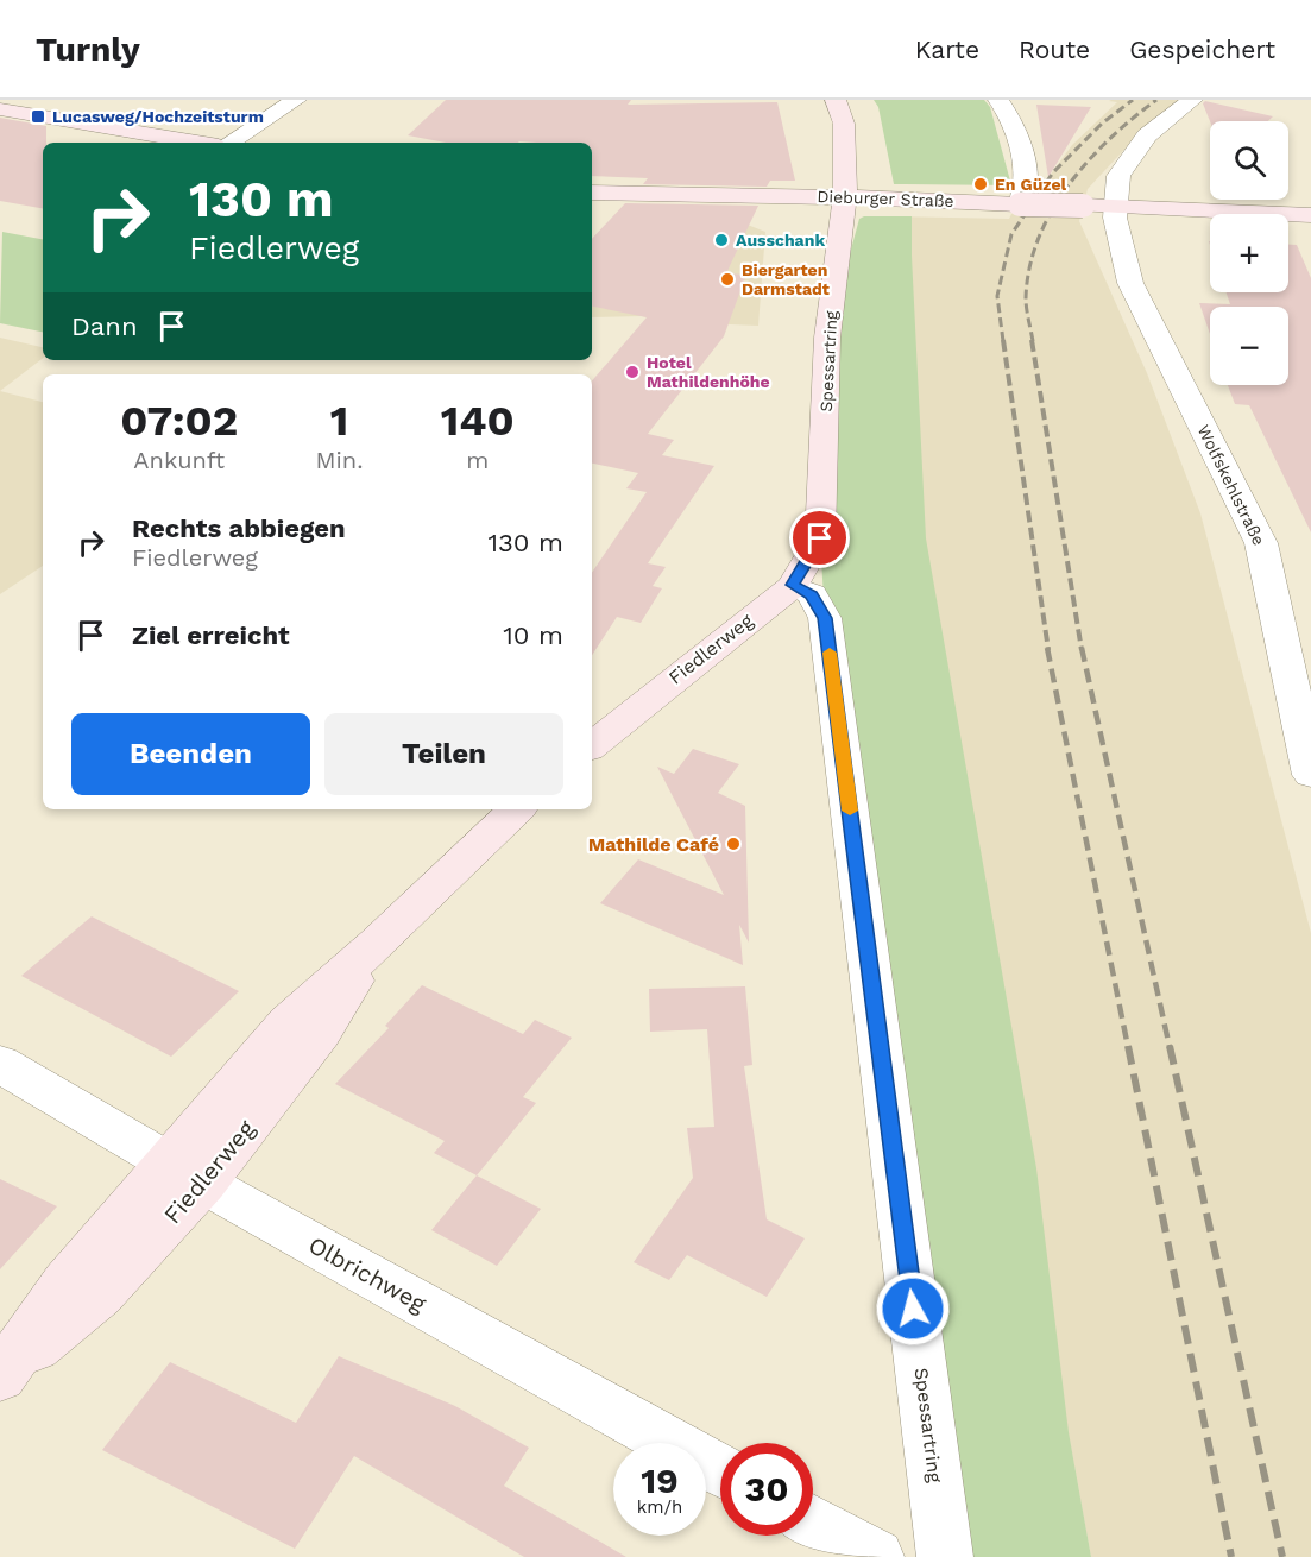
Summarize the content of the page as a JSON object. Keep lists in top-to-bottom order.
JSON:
{
  "streets": {
    "main road": ["Dieburger Straße", "Spessartring", "Fiedlerweg"],
    "street": ["Wolfskehlstraße", "Olbrichweg"]
  },
  "crossings": [
    ["Dieburger Straße", "Spessartring"],
    ["Dieburger Straße", "Wolfskehlstraße"],
    ["Spessartring", "Fiedlerweg"],
    ["Fiedlerweg", "Olbrichweg"]
  ],
  "places": {
    "transit": ["Lucasweg/Hochzeitsturm"],
    "other": [
      "En Güzel",
      "Ausschank",
      "Biergarten Darmstadt",
      "Hotel Mathildenhöhe",
      "Mathilde Café"
    ]
  },
  "page": {
    "header": "Turnly",
    "nav": ["Karte", "Route", "Gespeichert"],
    "map_buttons": ["+", "−"],
    "turn": ["130 m", "Fiedlerweg"],
    "then": "Dann",
    "eta": [
      "07:02",
      "Ankunft",
      "1",
      "Min.",
      "140",
      "m"
    ],
    "list": [
      {
        "name": "Rechts abbiegen",
        "note": "Fiedlerweg",
        "value": "130 m"
      },
      {
        "name": "Ziel erreicht",
        "value": "10 m"
      }
    ],
    "buttons": ["Beenden", "Teilen"],
    "speed": "19 km/h",
    "limit": "30"
  }
}
